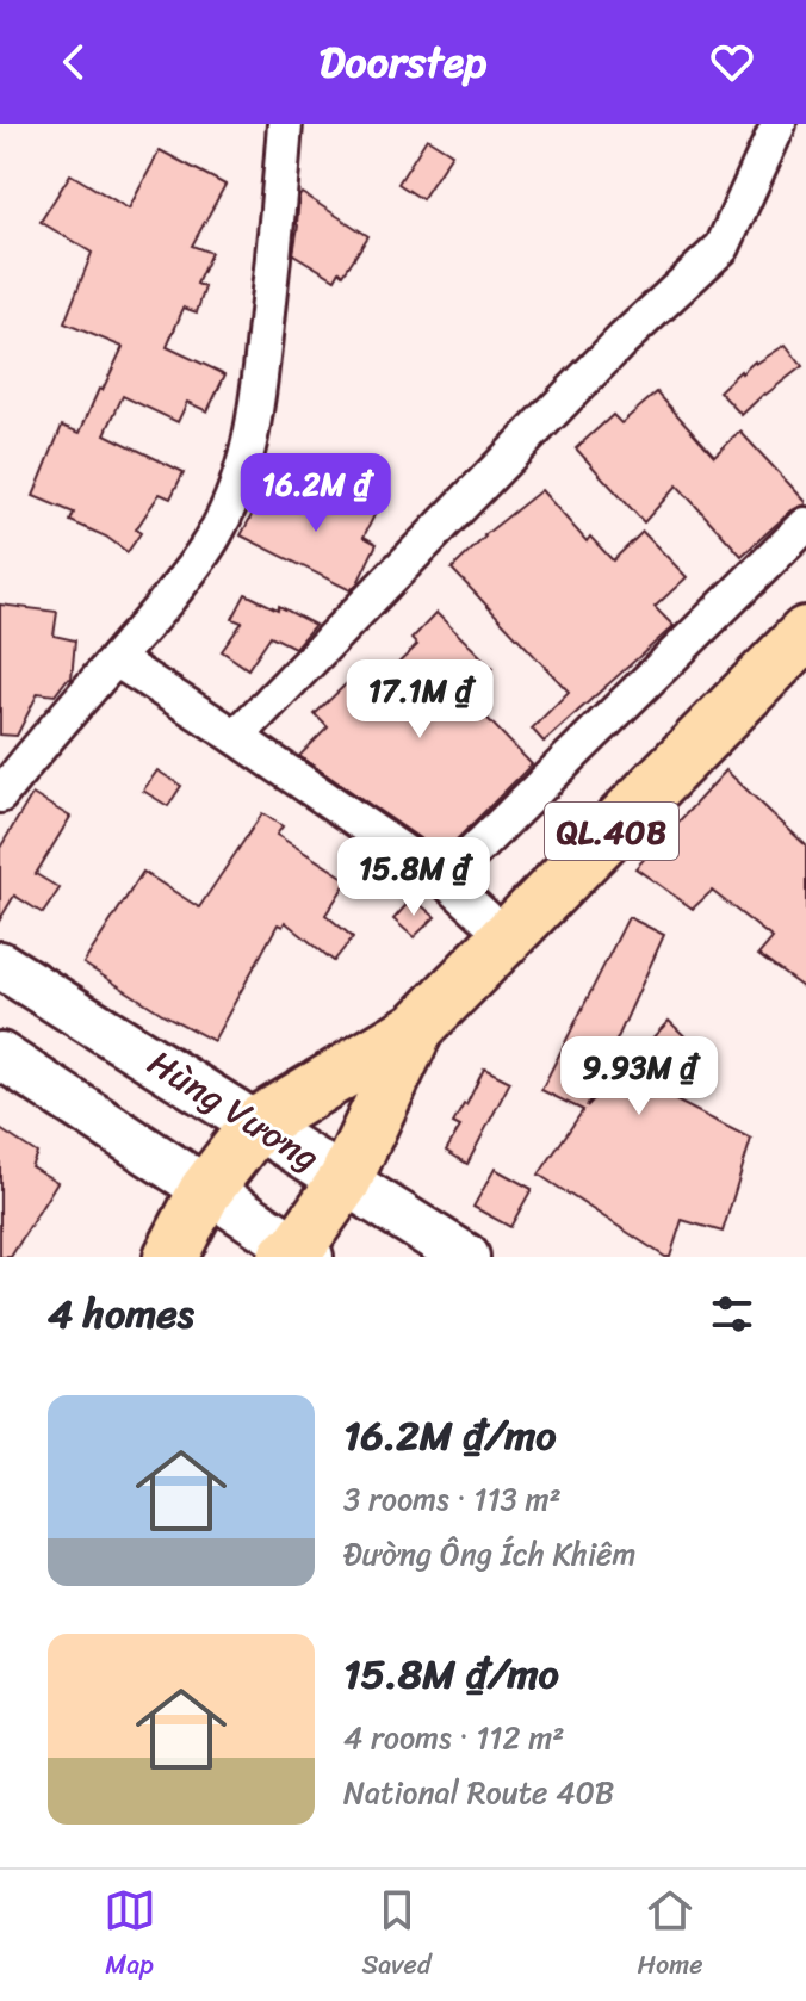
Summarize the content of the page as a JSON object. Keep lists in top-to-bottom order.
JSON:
{
  "streets": {
    "highway": ["QL.40B"],
    "main road": ["Hùng Vương"]
  },
  "page": {
    "header": "Doorstep",
    "price": [
      "16.2M ₫",
      "17.1M ₫",
      "15.8M ₫",
      "9.93M ₫"
    ],
    "heading": "4 homes",
    "list": [
      {
        "name": "16.2M ₫/mo",
        "note": "3 rooms · 113 m² · Đường Ông Ích Khiêm"
      },
      {
        "name": "15.8M ₫/mo",
        "note": "4 rooms · 112 m² · National Route 40B"
      }
    ],
    "tabs": ["Map", "Saved", "Home"]
  }
}
